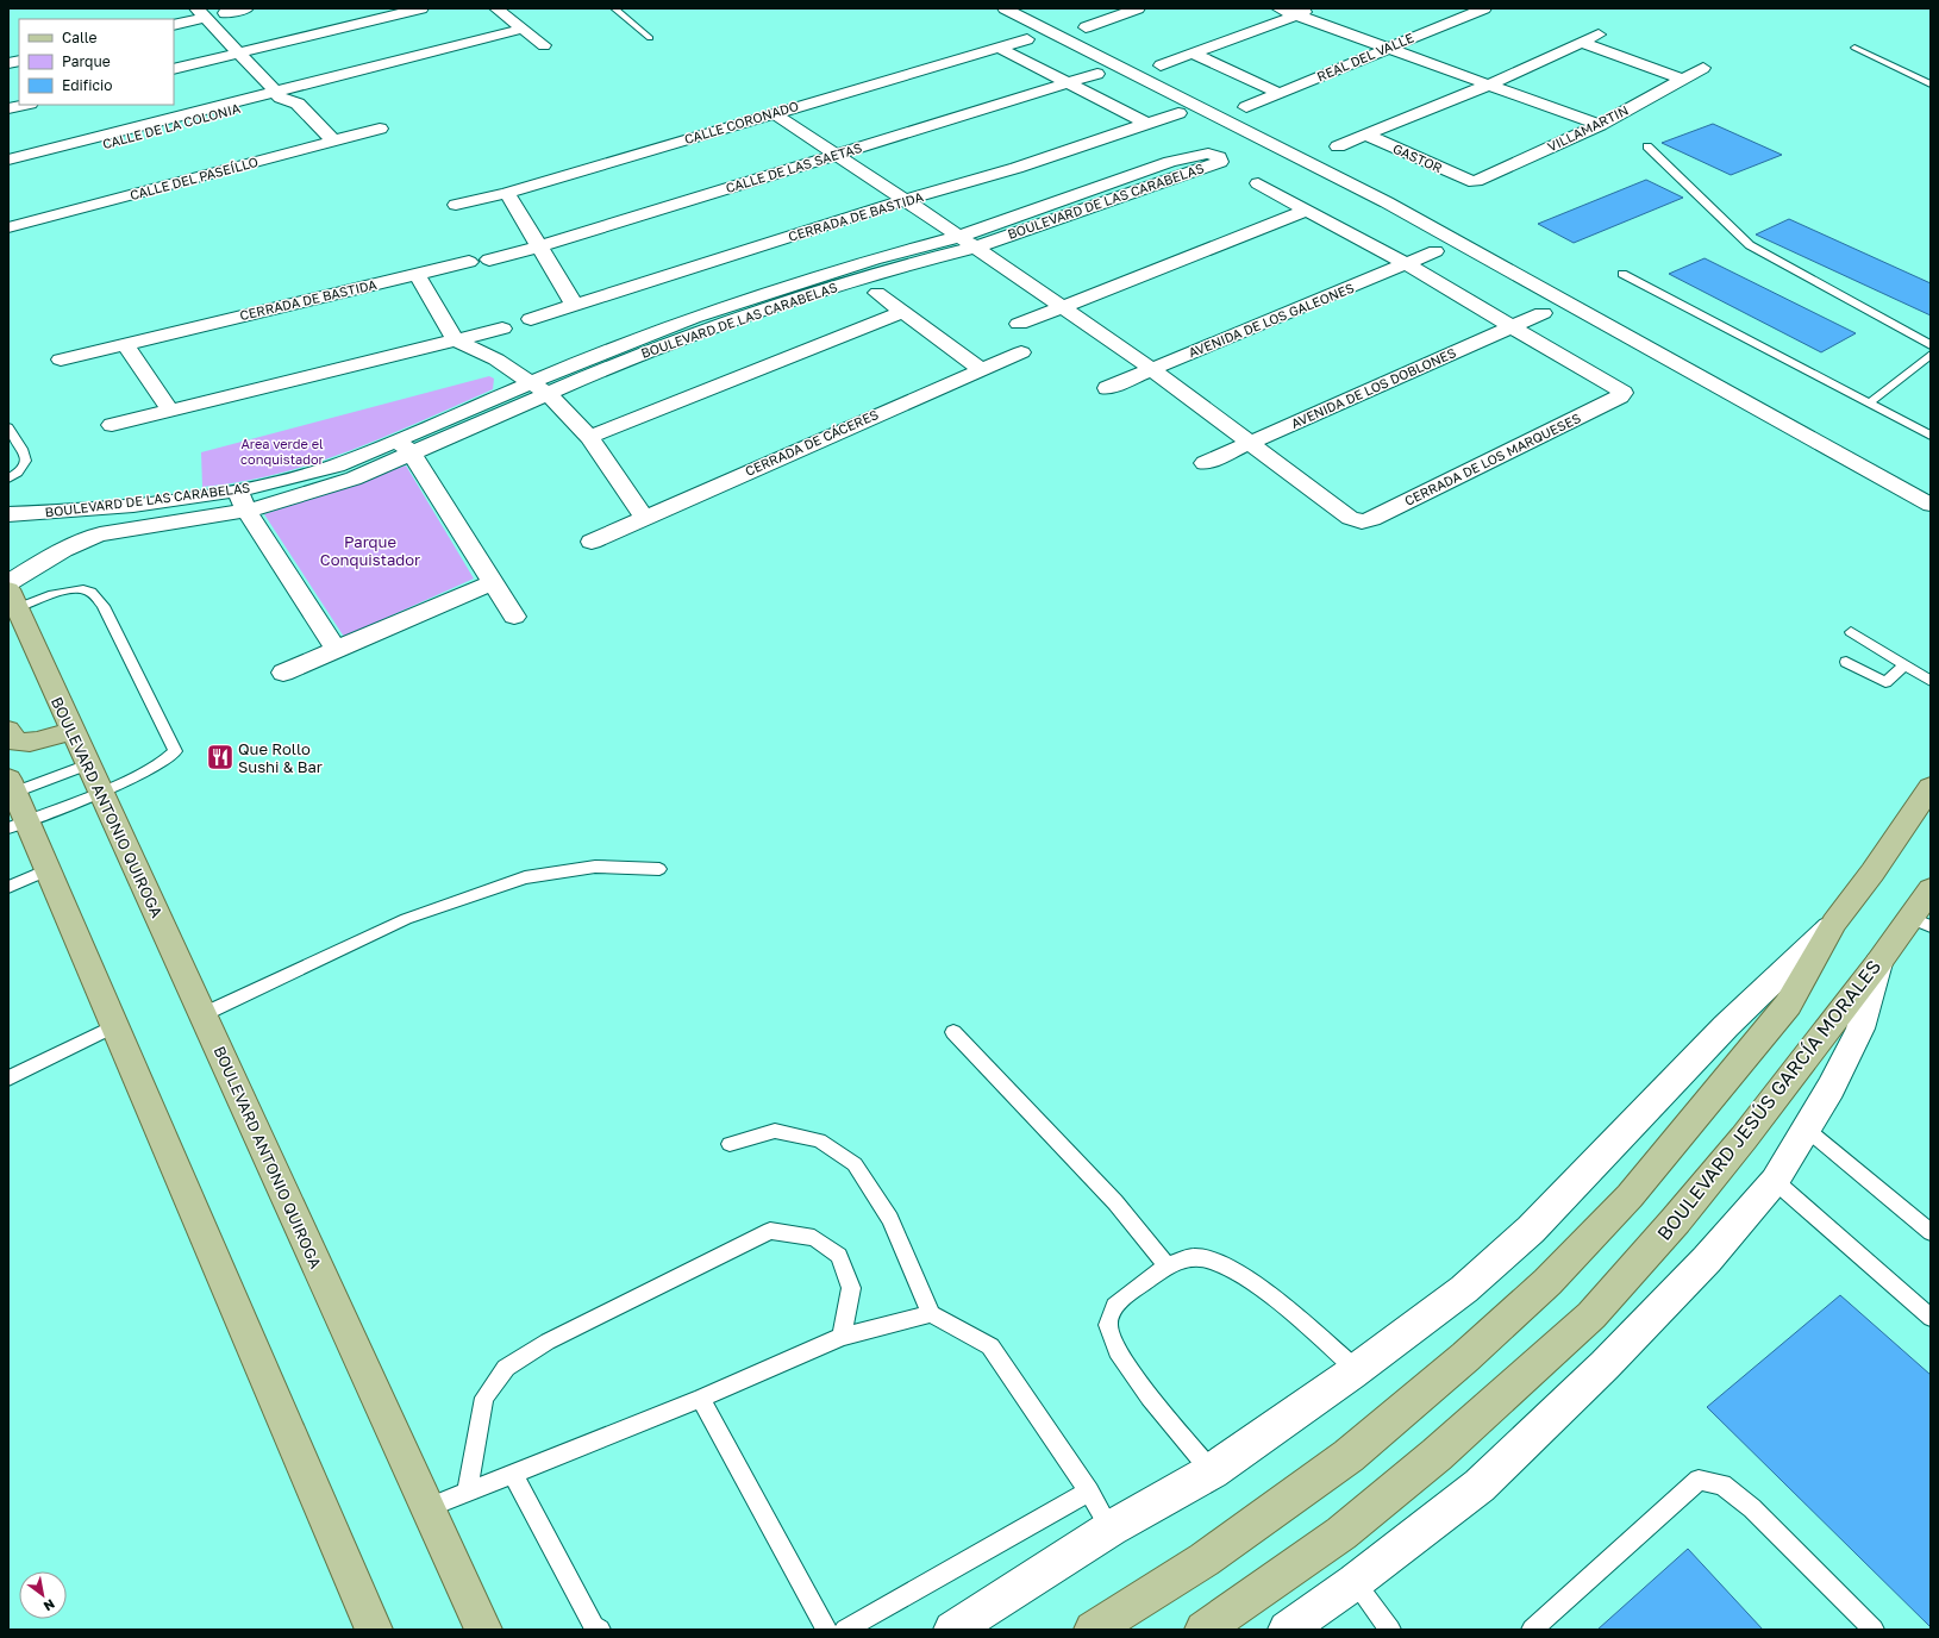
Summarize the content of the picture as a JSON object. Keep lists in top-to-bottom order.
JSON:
{
  "streets": {
    "main road": ["BOULEVARD ANTONIO QUIROGA", "BOULEVARD JESÚS GARCÍA MORALES"],
    "street": [
      "REAL DEL VALLE",
      "CALLE CORONADO",
      "CALLE DE LA COLONIA",
      "VILLAMARTIN",
      "GASTOR",
      "CALLE DE LAS SAETAS",
      "CALLE DEL PASEÍLLO",
      "BOULEVARD DE LAS CARABELAS",
      "CERRADA DE BASTIDA",
      "AVENIDA DE LOS GALEONES",
      "AVENIDA DE LOS DOBLONES",
      "CERRADA DE CÁCERES",
      "CERRADA DE LOS MARQUESES"
    ]
  },
  "crossings": [
    ["CALLE CORONADO", "CERRADA DE LOS MARQUESES"],
    ["VILLAMARTIN", "GASTOR"],
    ["CALLE DE LAS SAETAS", "CERRADA DE LOS MARQUESES"],
    ["BOULEVARD DE LAS CARABELAS", "CERRADA DE LOS MARQUESES"],
    ["CERRADA DE BASTIDA", "CERRADA DE LOS MARQUESES"],
    ["AVENIDA DE LOS GALEONES", "CERRADA DE LOS MARQUESES"],
    ["AVENIDA DE LOS DOBLONES", "CERRADA DE LOS MARQUESES"]
  ],
  "parks": ["Area verde el conquistador", "Parque Conquistador"],
  "places": {
    "restaurant": ["Que Rollo Sushi & Bar"]
  },
  "legend": ["Calle", "Parque", "Edificio"],
  "north": "bottom right"
}
